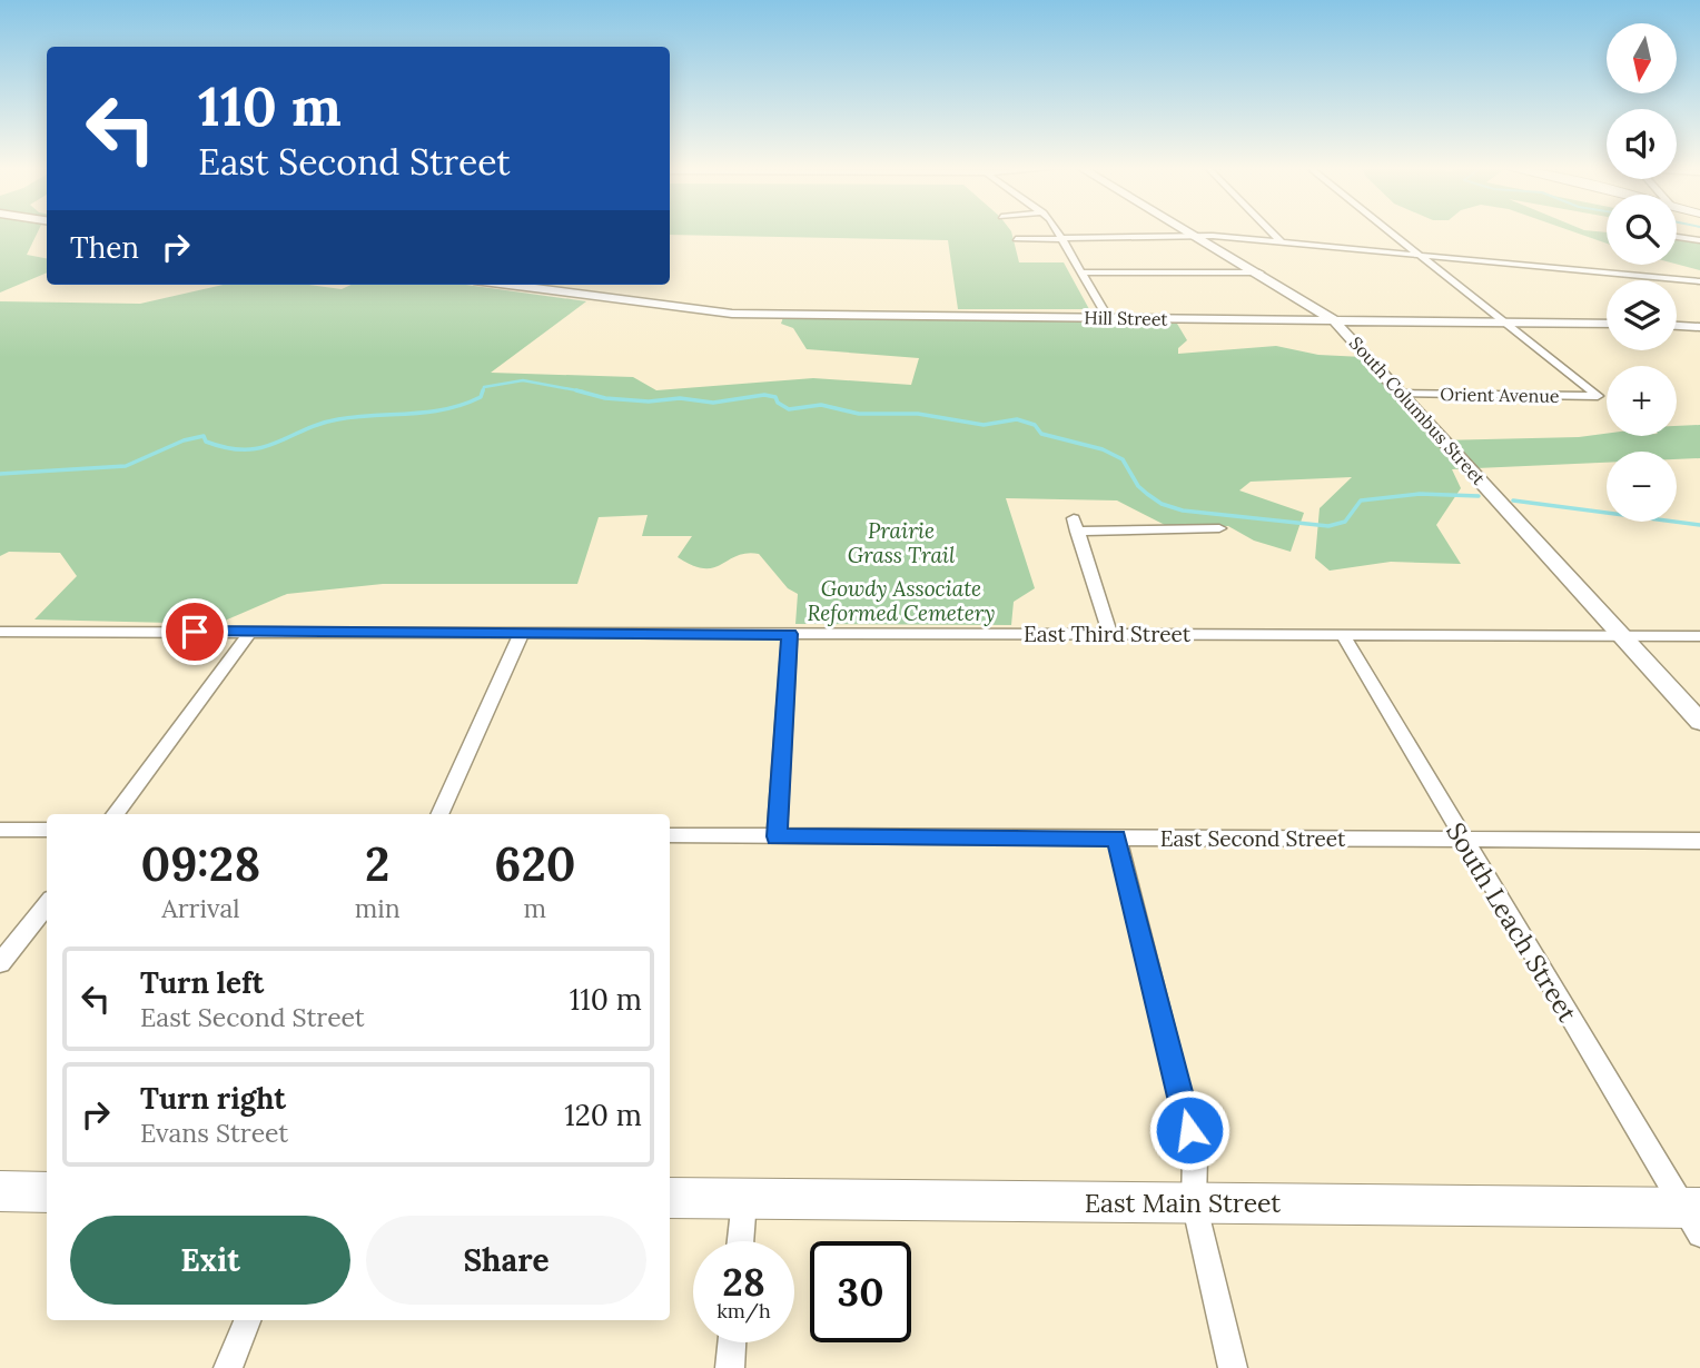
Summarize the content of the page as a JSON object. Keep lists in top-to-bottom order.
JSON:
{
  "streets": {
    "main road": ["East Main Street"],
    "street": [
      "Hill Street",
      "Orient Avenue",
      "South Columbus Street",
      "East Third Street",
      "East Second Street",
      "South Leach Street"
    ]
  },
  "crossings": [
    ["Hill Street", "Orient Avenue"],
    ["Hill Street", "South Columbus Street"],
    ["Orient Avenue", "South Columbus Street"],
    ["South Columbus Street", "East Third Street"],
    ["East Third Street", "South Leach Street"],
    ["East Second Street", "South Leach Street"],
    ["South Leach Street", "East Main Street"]
  ],
  "parks": ["Prairie Grass Trail", "Gowdy Associate Reformed Cemetery"],
  "north": "bottom",
  "page": {
    "map_buttons": ["+", "−"],
    "turn": ["110 m", "East Second Street"],
    "then": "Then",
    "eta": [
      "09:28",
      "Arrival",
      "2",
      "min",
      "620",
      "m"
    ],
    "list": [
      {
        "name": "Turn left",
        "note": "East Second Street",
        "value": "110 m"
      },
      {
        "name": "Turn right",
        "note": "Evans Street",
        "value": "120 m"
      }
    ],
    "buttons": ["Exit", "Share"],
    "speed": "28 km/h",
    "limit": "30"
  }
}
